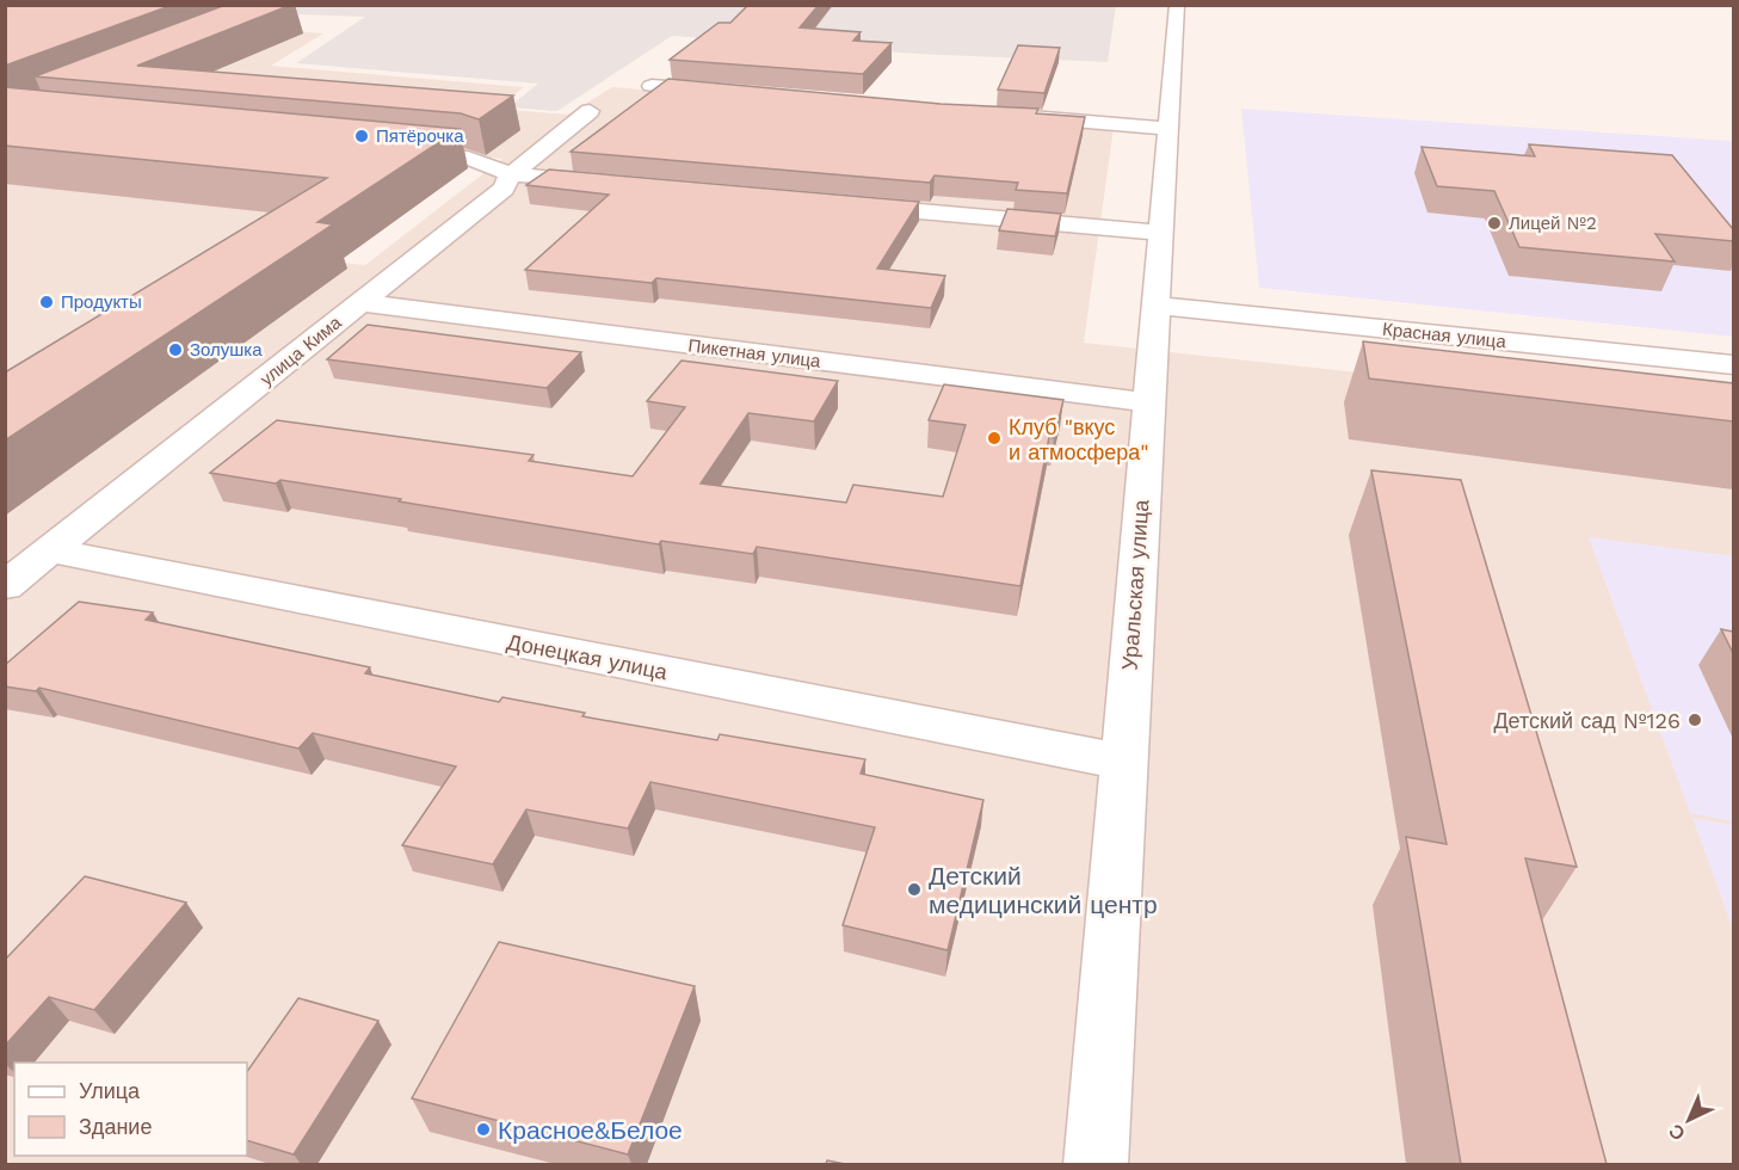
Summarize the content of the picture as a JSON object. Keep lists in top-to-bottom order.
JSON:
{
  "streets": {
    "street": [
      "Красная улица",
      "улица Кима",
      "Пикетная улица",
      "Уральская улица",
      "Донецкая улица"
    ]
  },
  "crossings": [
    ["Красная улица", "Уральская улица"],
    ["улица Кима", "Пикетная улица"],
    ["улица Кима", "Донецкая улица"],
    ["Пикетная улица", "Уральская улица"],
    ["Уральская улица", "Донецкая улица"]
  ],
  "places": [
    "Пятёрочка",
    "Лицей №2",
    "Продукты",
    "Золушка",
    "Клуб \"вкус и атмосфера\"",
    "Детский сад №126",
    "Детский медицинский центр",
    "Красное&Белое"
  ],
  "legend": ["Улица", "Здание"],
  "north": "bottom left"
}
